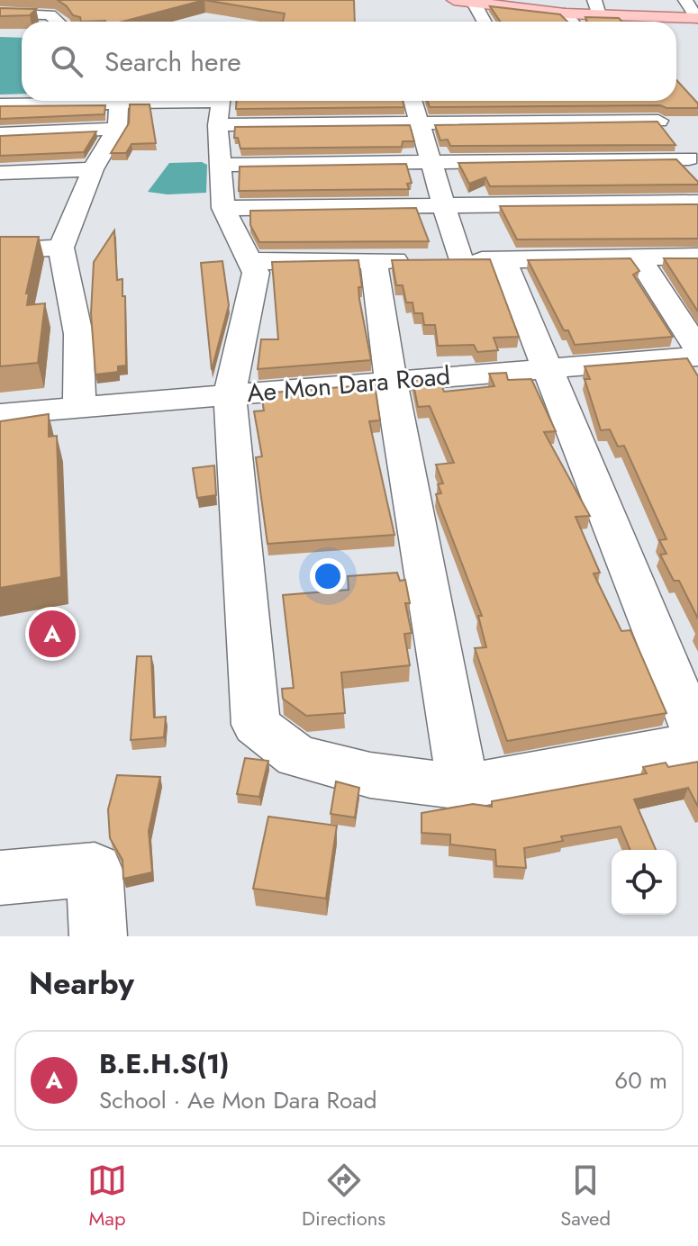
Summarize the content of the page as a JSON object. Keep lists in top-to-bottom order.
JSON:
{
  "streets": {
    "street": ["Ae Mon Dara Road"]
  },
  "page": {
    "search": "Search here",
    "pins": "A",
    "heading": "Nearby",
    "list": [
      {
        "mark": "A",
        "name": "B.E.H.S(1)",
        "note": "School · Ae Mon Dara Road",
        "value": "60 m"
      }
    ],
    "nav": ["Map", "Directions", "Saved"]
  }
}
